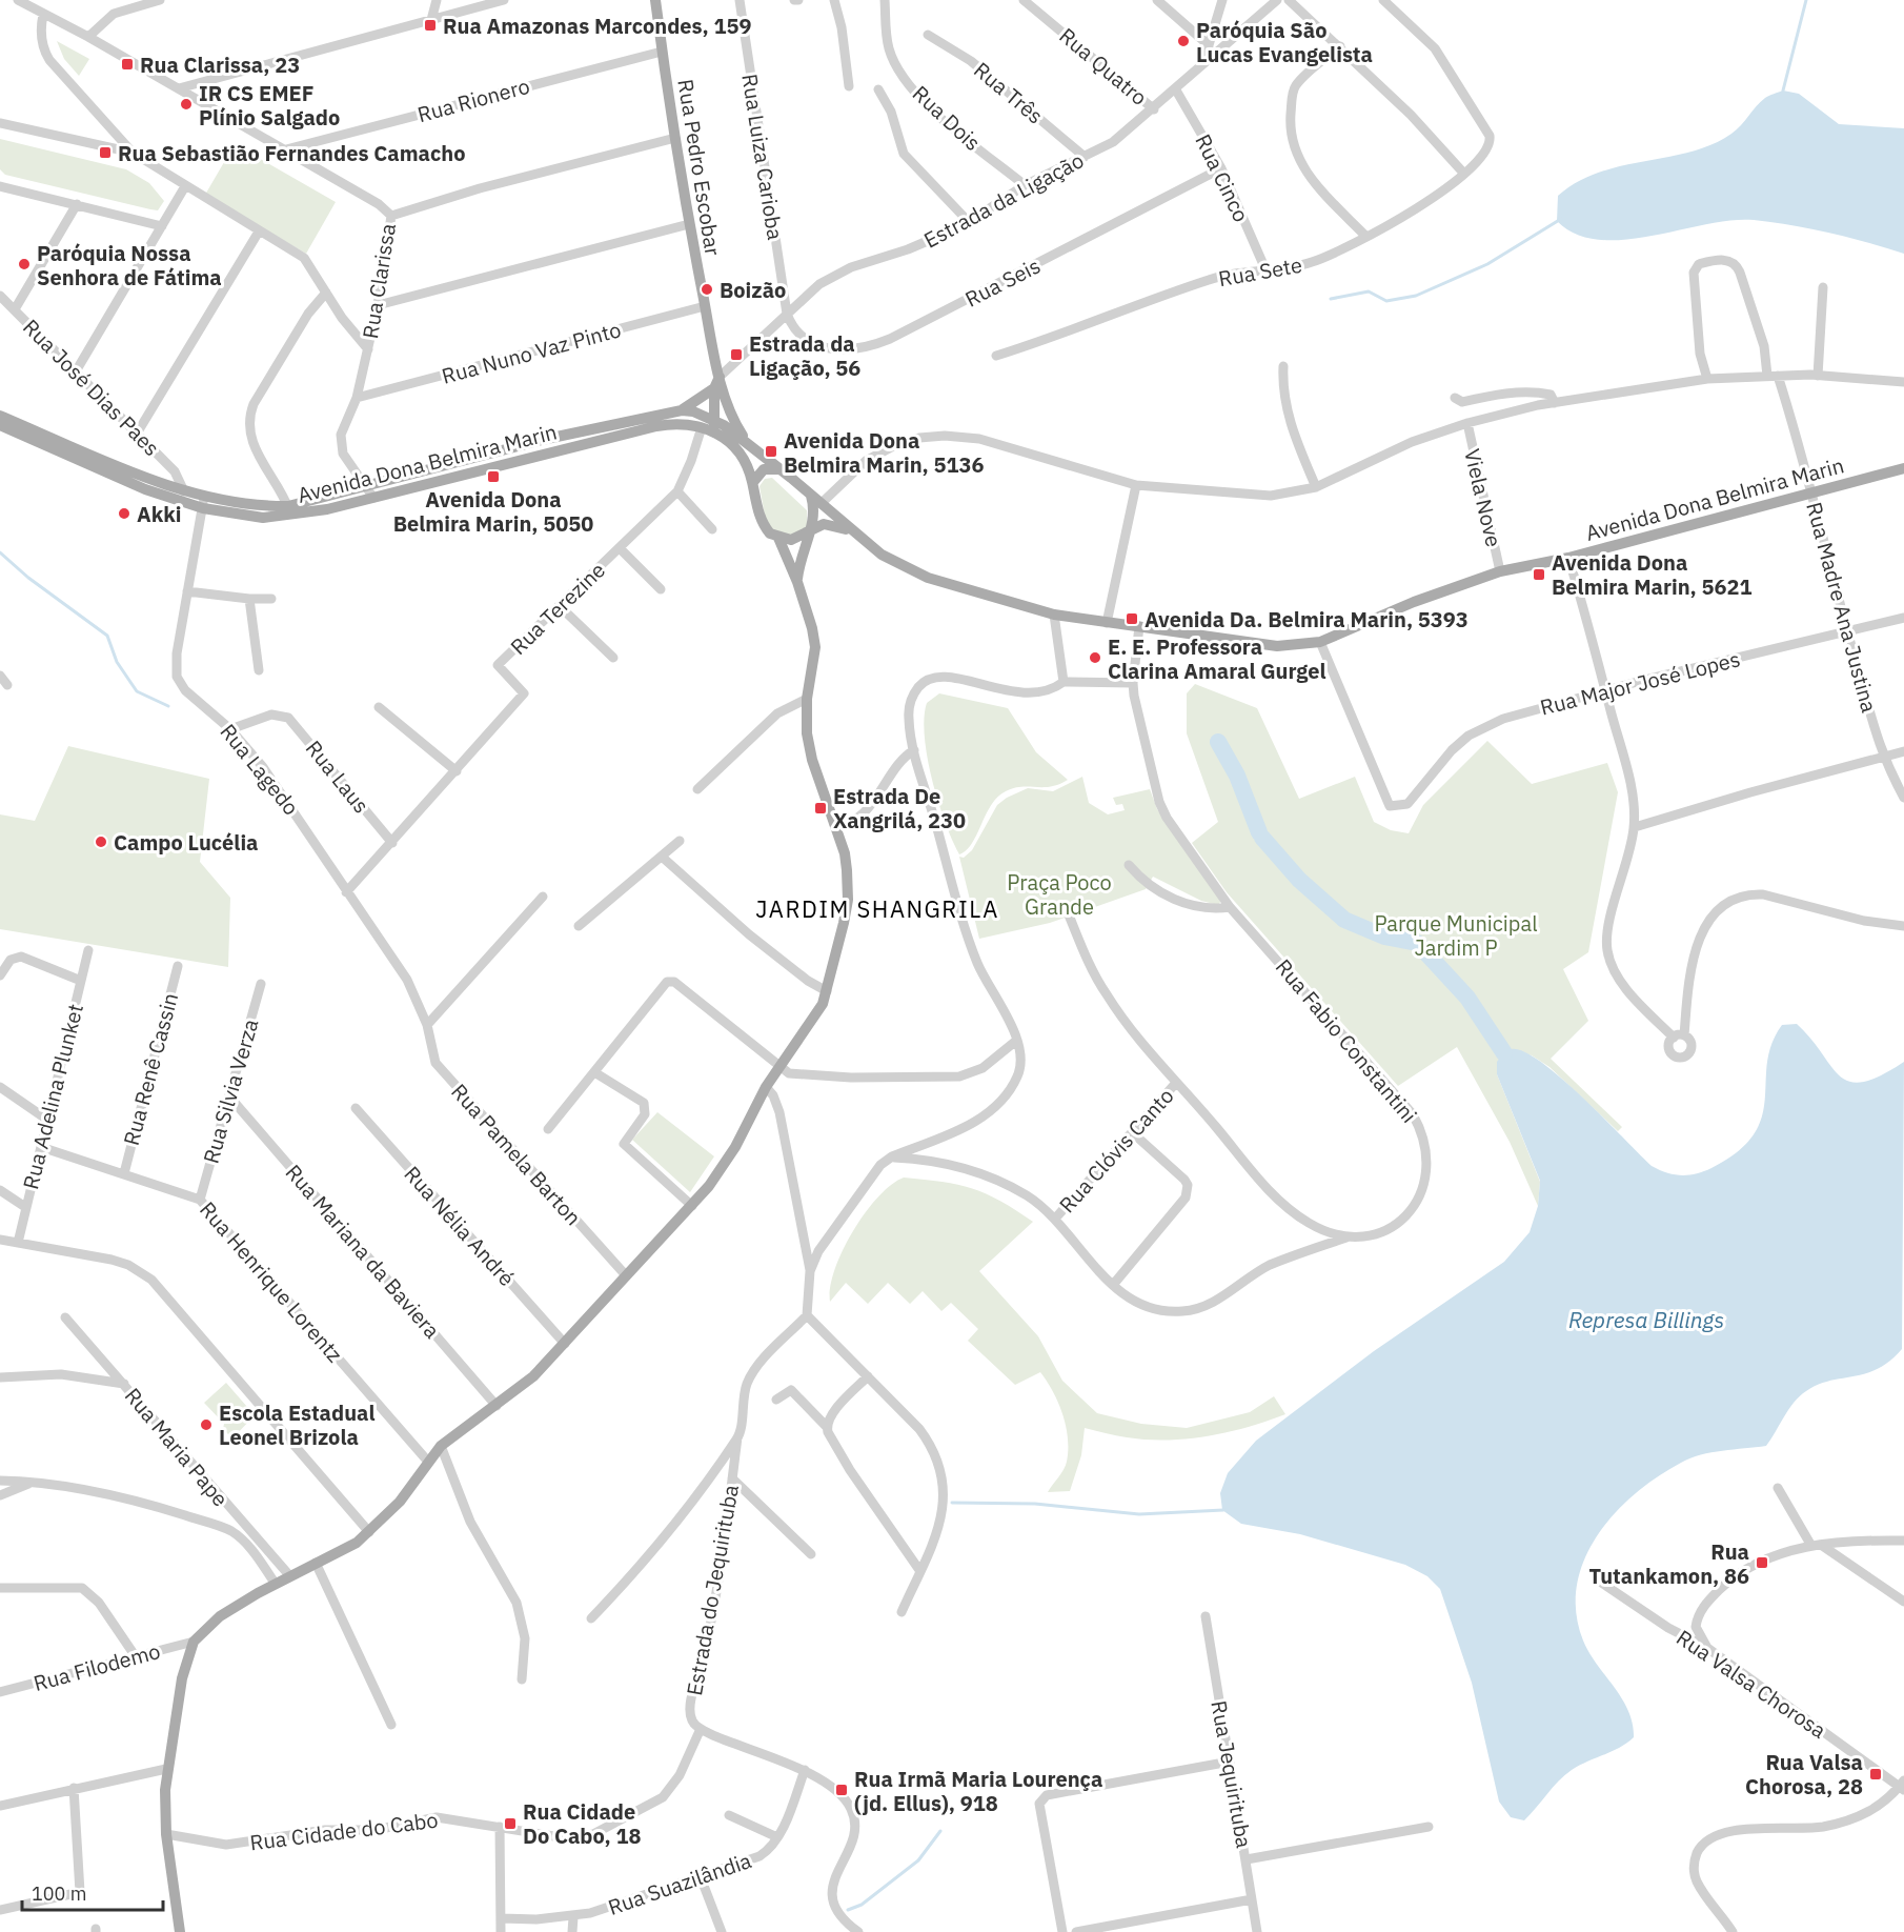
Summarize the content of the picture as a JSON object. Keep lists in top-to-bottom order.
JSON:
{
  "streets": {
    "main road": ["Rua Pedro Escobar", "Avenida Dona Belmira Marin"],
    "street": [
      "Rua Quatro",
      "Rua Três",
      "Rua Rionero",
      "Rua Dois",
      "Rua Luiza Carioba",
      "Rua Cinco",
      "Estrada da Ligação",
      "Rua Sete",
      "Rua Clarissa",
      "Rua Seis",
      "Rua Nuno Vaz Pinto",
      "Rua José Dias Paes",
      "Viela Nove",
      "Rua Madre Ana Justina",
      "Rua Terezine",
      "Rua Major José Lopes",
      "Rua Lagedo",
      "Rua Laus",
      "Rua Fabio Constantini",
      "Rua Renê Cassin",
      "Rua Silvia Verza",
      "Rua Adelina Plunket",
      "Rua Clóvis Canto",
      "Rua Pamela Barton",
      "Rua Nélia André",
      "Rua Mariana da Baviera",
      "Rua Henrique Lorentz",
      "Rua Maria Pape",
      "Estrada do Jequirituba",
      "Rua Filodemo",
      "Rua Valsa Chorosa",
      "Rua Jequirituba",
      "Rua Cidade do Cabo",
      "Rua Suazilândia"
    ]
  },
  "crossings": [
    ["Rua Quatro", "Estrada da Ligação"],
    ["Rua Três", "Estrada da Ligação"],
    ["Rua Rionero", "Rua Pedro Escobar"],
    ["Rua Rionero", "Rua Clarissa"],
    ["Rua Dois", "Estrada da Ligação"],
    ["Rua Luiza Carioba", "Estrada da Ligação"],
    ["Rua Luiza Carioba", "Rua Seis"],
    ["Rua Pedro Escobar", "Estrada da Ligação"],
    ["Rua Pedro Escobar", "Rua Nuno Vaz Pinto"],
    ["Rua Pedro Escobar", "Avenida Dona Belmira Marin"],
    ["Rua Cinco", "Estrada da Ligação"],
    ["Rua Cinco", "Rua Sete"],
    ["Rua Cinco", "Rua Seis"],
    ["Estrada da Ligação", "Rua Seis"],
    ["Rua Clarissa", "Rua Nuno Vaz Pinto"],
    ["Rua Clarissa", "Avenida Dona Belmira Marin"],
    ["Rua José Dias Paes", "Avenida Dona Belmira Marin"],
    ["Avenida Dona Belmira Marin", "Viela Nove"],
    ["Avenida Dona Belmira Marin", "Rua Madre Ana Justina"],
    ["Avenida Dona Belmira Marin", "Rua Terezine"],
    ["Avenida Dona Belmira Marin", "Rua Major José Lopes"],
    ["Avenida Dona Belmira Marin", "Rua Lagedo"],
    ["Avenida Dona Belmira Marin", "Rua Fabio Constantini"],
    ["Rua Madre Ana Justina", "Rua Major José Lopes"],
    ["Rua Terezine", "Rua Lagedo"],
    ["Rua Terezine", "Rua Laus"],
    ["Rua Lagedo", "Rua Laus"],
    ["Rua Lagedo", "Rua Pamela Barton"],
    ["Rua Fabio Constantini", "Rua Clóvis Canto"],
    ["Rua Renê Cassin", "Rua Henrique Lorentz"],
    ["Rua Silvia Verza", "Rua Mariana da Baviera"],
    ["Rua Silvia Verza", "Rua Henrique Lorentz"],
    ["Rua Adelina Plunket", "Rua Henrique Lorentz"],
    ["Estrada do Jequirituba", "Rua Cidade do Cabo"]
  ],
  "districts": ["JARDIM SHANGRILA"],
  "water": ["Represa Billings"],
  "parks": ["Praça Poco Grande", "Parque Municipal Jardim P"],
  "places": {
    "transit": [
      "Rua Amazonas Marcondes, 159",
      "Rua Clarissa, 23",
      "Rua Sebastião Fernandes Camacho",
      "Estrada da Ligação, 56",
      "Avenida Dona Belmira Marin, 5136",
      "Avenida Dona Belmira Marin, 5050",
      "Avenida Dona Belmira Marin, 5621",
      "Avenida Da. Belmira Marin, 5393",
      "Estrada De Xangrilá, 230",
      "Rua Tutankamon, 86",
      "Rua Valsa Chorosa, 28",
      "Rua Irmã Maria Lourença (jd. Ellus), 918",
      "Rua Cidade Do Cabo, 18"
    ],
    "other": [
      "Paróquia São Lucas Evangelista",
      "IR CS EMEF Plínio Salgado",
      "Paróquia Nossa Senhora de Fátima",
      "Boizão",
      "Akki",
      "E. E. Professora Clarina Amaral Gurgel",
      "Campo Lucélia",
      "Escola Estadual Leonel Brizola"
    ]
  },
  "scale_bar": "100 m"
}
